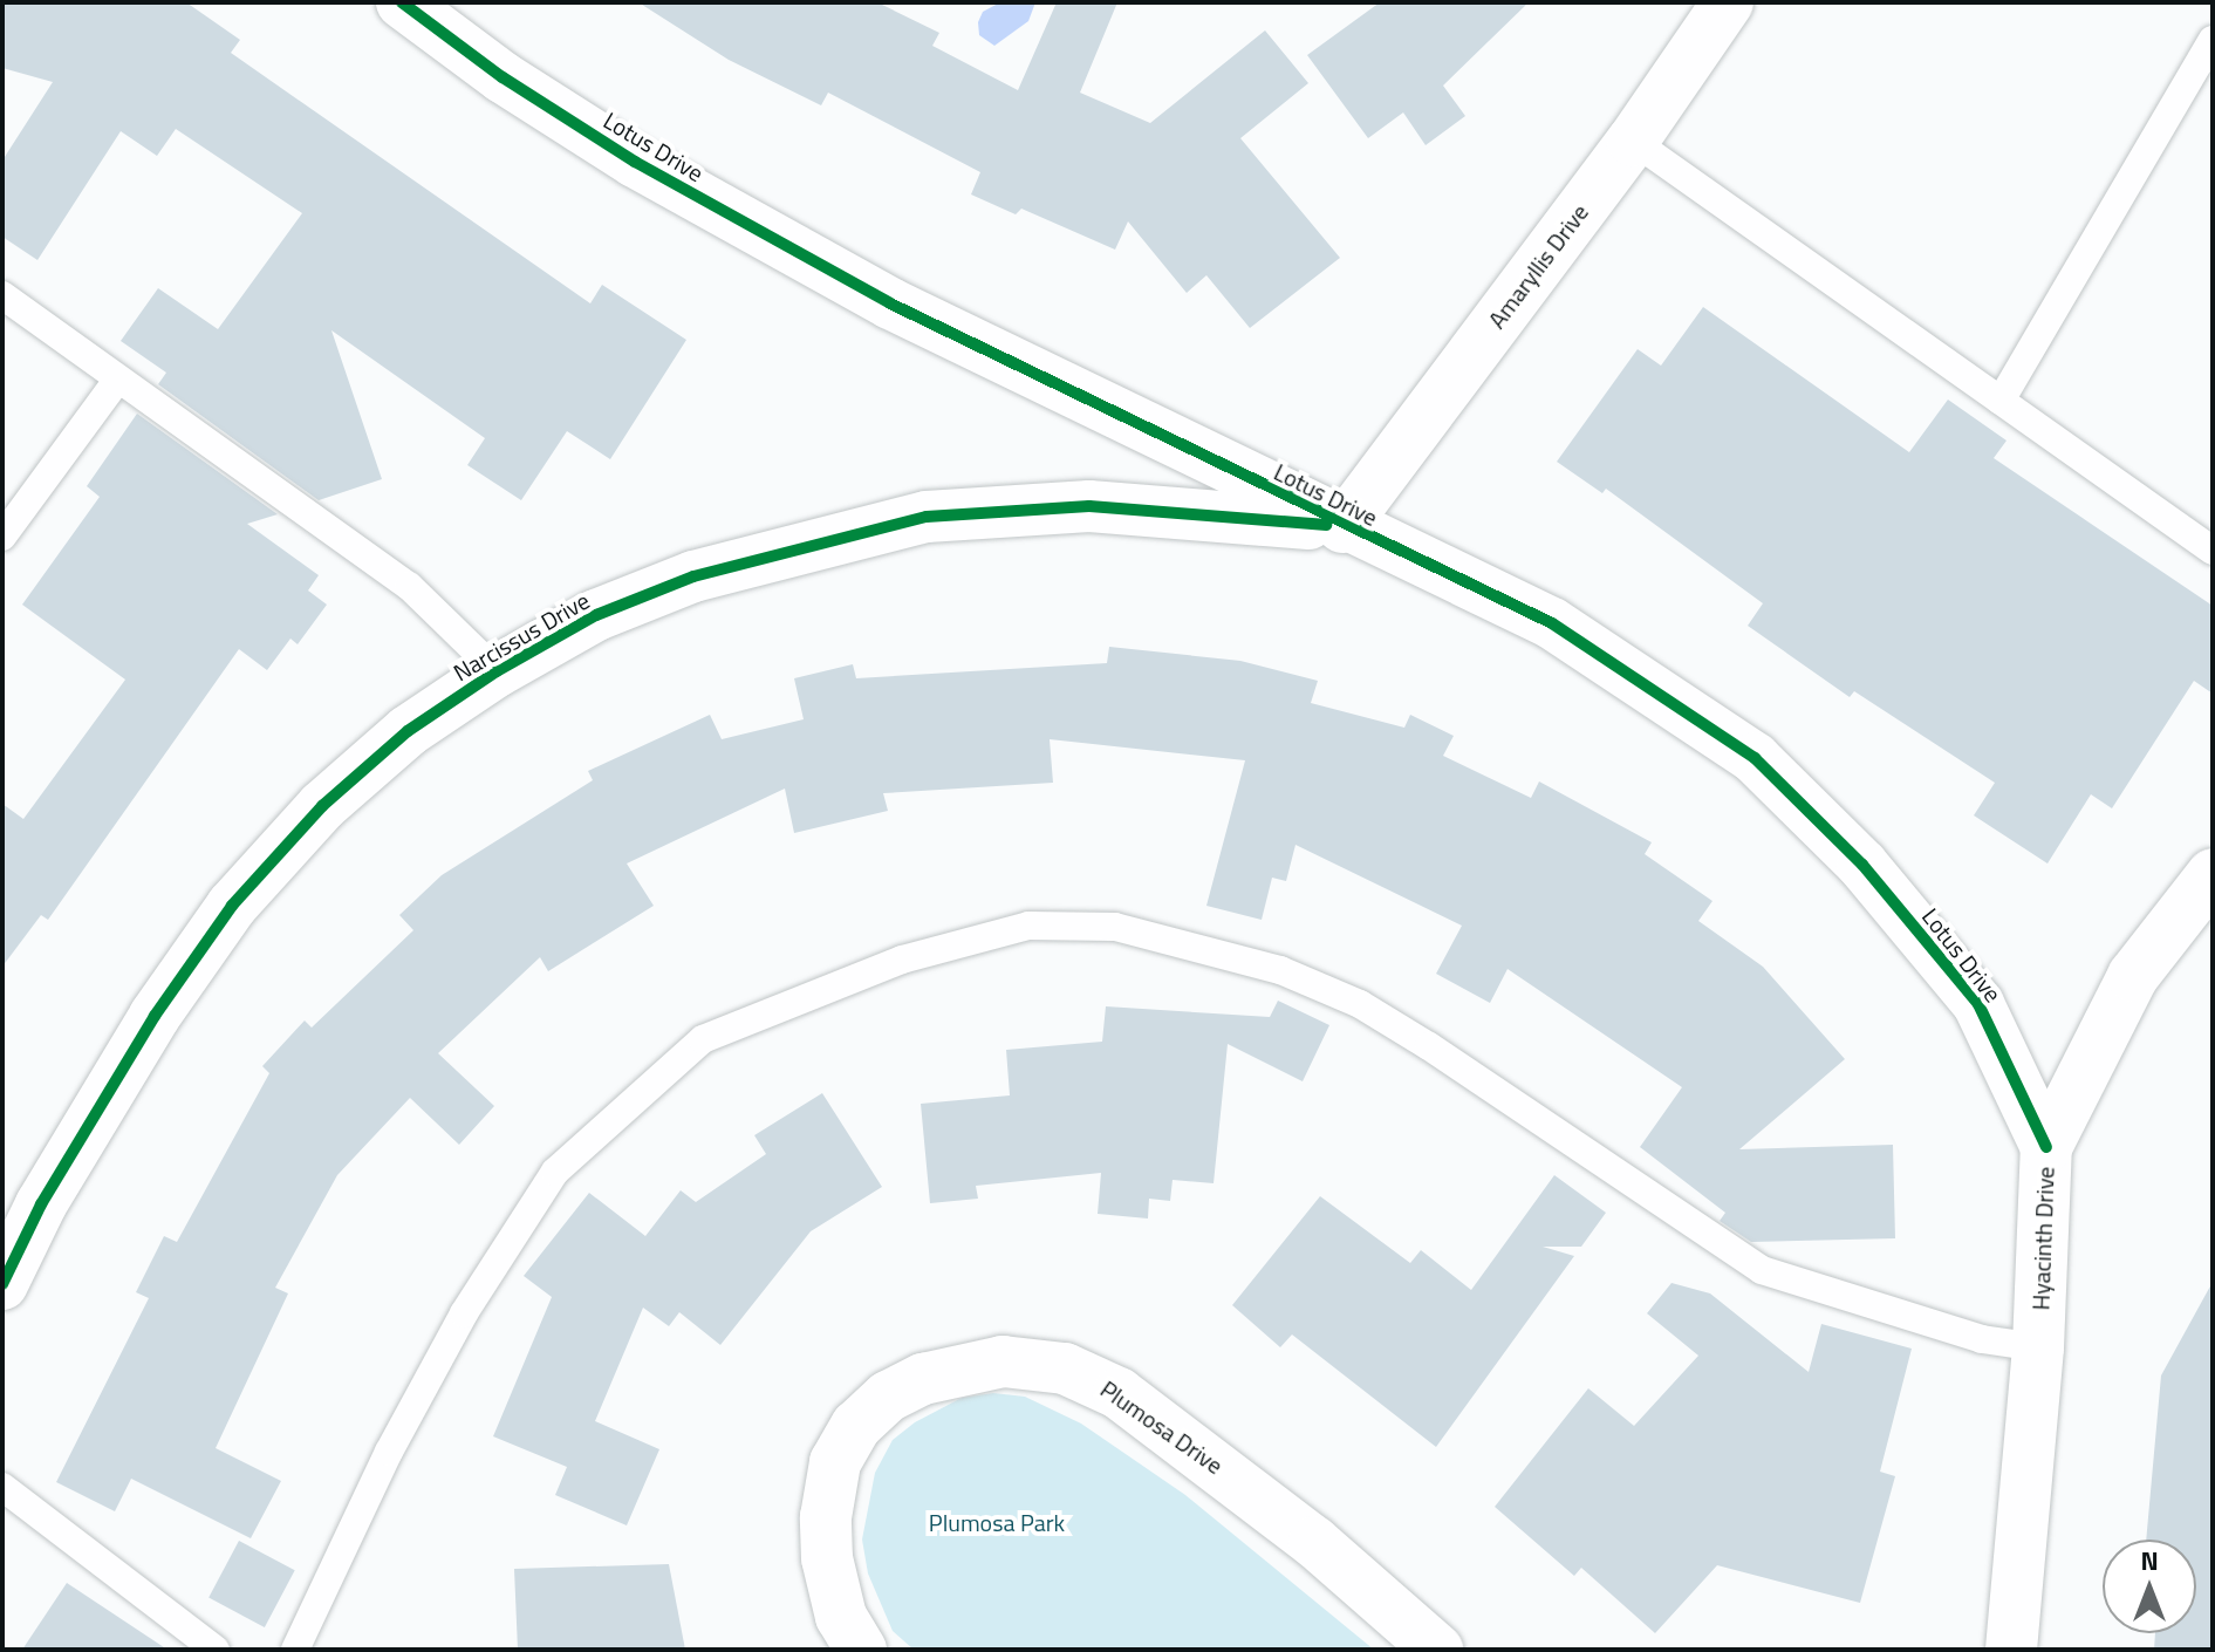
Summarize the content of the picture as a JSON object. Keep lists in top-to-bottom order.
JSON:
{
  "streets": {
    "street": [
      "Lotus Drive",
      "Amaryllis Drive",
      "Narcissus Drive",
      "Hyacinth Drive",
      "Plumosa Drive"
    ]
  },
  "crossings": [
    ["Lotus Drive", "Amaryllis Drive"],
    ["Lotus Drive", "Narcissus Drive"],
    ["Lotus Drive", "Hyacinth Drive"],
    ["Amaryllis Drive", "Narcissus Drive"]
  ],
  "parks": ["Plumosa Park"],
  "north": "top"
}
